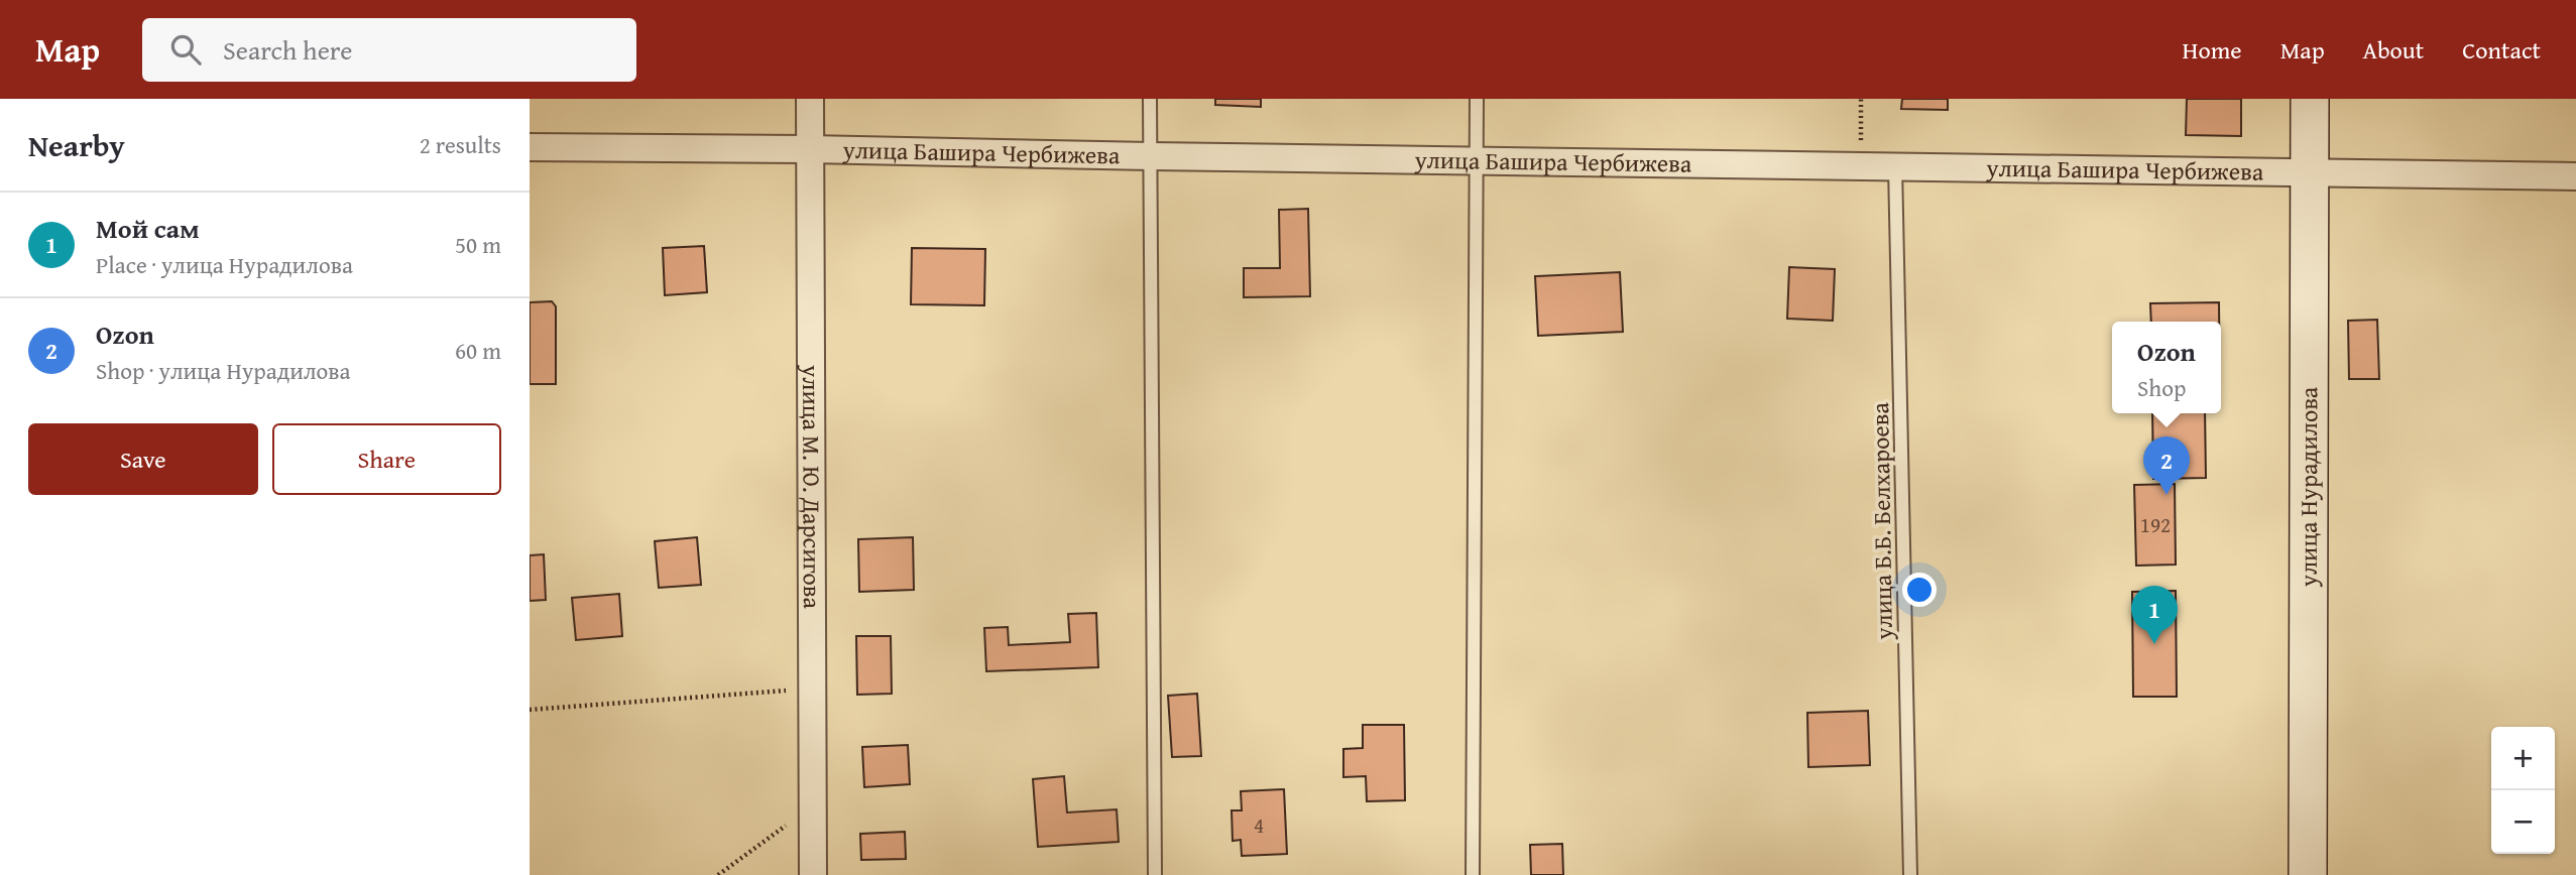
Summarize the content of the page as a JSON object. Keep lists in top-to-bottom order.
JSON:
{
  "streets": {
    "street": ["улица Башира Чербижева", "улица М. Ю. Дарсигова", "улица Нурадилова"],
    "lane": ["улица Б.Б. Белхароева"]
  },
  "crossings": [
    ["улица Башира Чербижева", "улица М. Ю. Дарсигова"],
    ["улица Башира Чербижева", "улица Нурадилова"],
    ["улица Башира Чербижева", "улица Б.Б. Белхароева"]
  ],
  "house_numbers": ["192", "4"],
  "page": {
    "header": "Map",
    "search": "Search here",
    "nav": [
      "Home",
      "Map",
      "About",
      "Contact"
    ],
    "heading": ["Nearby", "2 results"],
    "list": [
      {
        "mark": "1",
        "name": "Мой сам",
        "note": "Place · улица Нурадилова",
        "value": "50 m"
      },
      {
        "mark": "2",
        "name": "Ozon",
        "note": "Shop · улица Нурадилова",
        "value": "60 m"
      }
    ],
    "popup": ["Ozon", "Shop"],
    "buttons": ["Save", "Share"],
    "pins": ["2", "1"],
    "map_buttons": ["+", "−"]
  }
}
